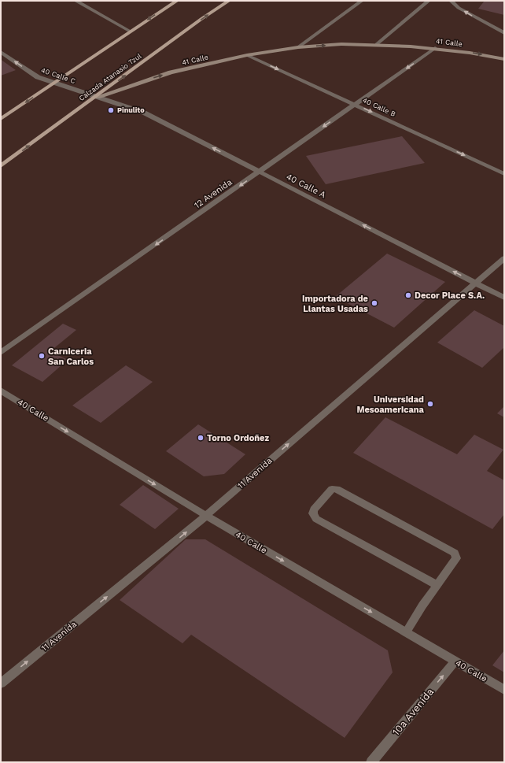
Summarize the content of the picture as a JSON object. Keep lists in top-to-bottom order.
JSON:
{
  "streets": {
    "main road": ["41 Calle", "Calzada Atanasio Tzul"],
    "street": [
      "40 Calle C",
      "40 Calle B",
      "40 Calle A",
      "12 Avenida",
      "40 Calle",
      "11 Avenida",
      "10a Avenida"
    ]
  },
  "crossings": [
    ["41 Calle", "40 Calle C"],
    ["41 Calle", "Calzada Atanasio Tzul"],
    ["41 Calle", "40 Calle B"],
    ["41 Calle", "40 Calle A"],
    ["41 Calle", "12 Avenida"],
    ["40 Calle C", "Calzada Atanasio Tzul"],
    ["40 Calle C", "40 Calle A"],
    ["Calzada Atanasio Tzul", "40 Calle A"],
    ["40 Calle B", "12 Avenida"],
    ["40 Calle A", "12 Avenida"],
    ["40 Calle A", "11 Avenida"],
    ["40 Calle", "11 Avenida"],
    ["40 Calle", "10a Avenida"]
  ],
  "one_way": [
    "41 Calle",
    "40 Calle C",
    "40 Calle B",
    "40 Calle A",
    "12 Avenida",
    "40 Calle",
    "11 Avenida",
    "10a Avenida"
  ],
  "places": [
    "Pinulito",
    "Decor Place S.A.",
    "Importadora de Llantas Usadas",
    "Carniceria San Carlos",
    "Universidad Mesoamericana",
    "Torno Ordoñez"
  ]
}
